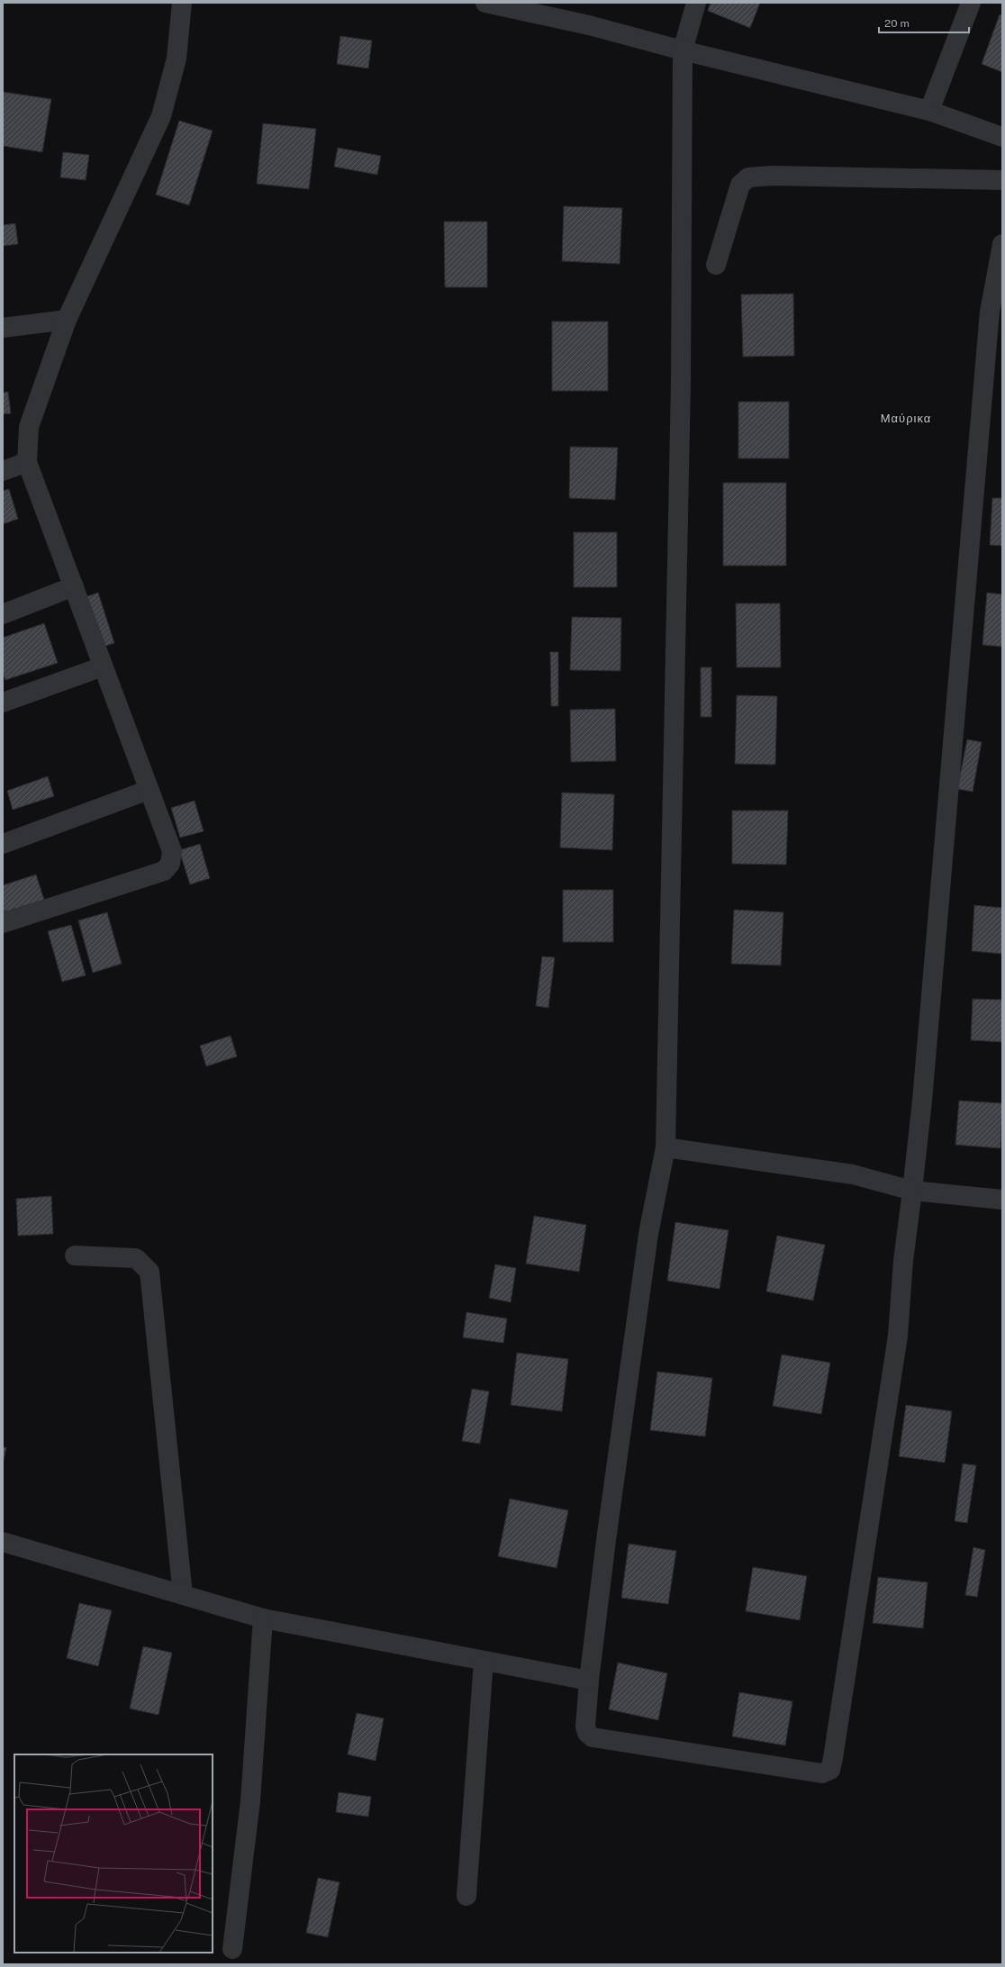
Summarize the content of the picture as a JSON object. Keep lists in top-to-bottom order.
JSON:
{
  "districts": ["Μαύρικα"],
  "scale_bar": "20 m"
}
